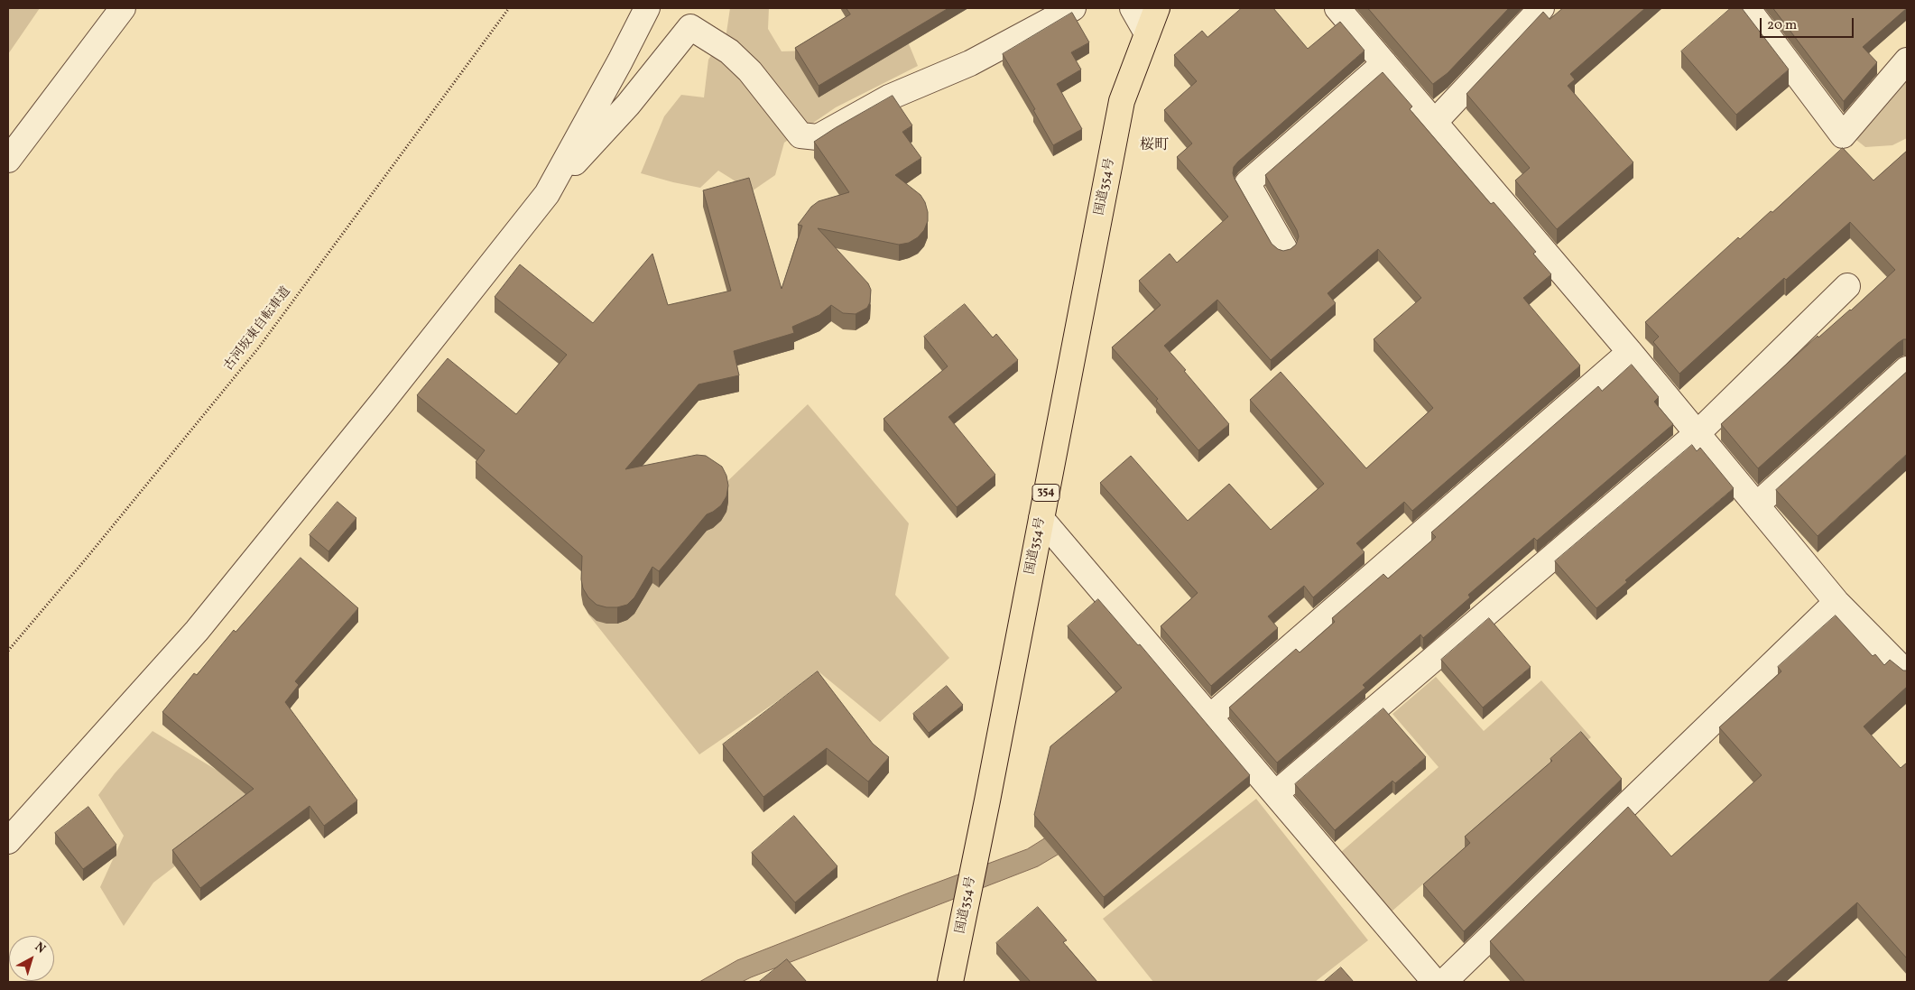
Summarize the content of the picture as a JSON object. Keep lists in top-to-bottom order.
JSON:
{
  "streets": {
    "highway": ["国道354号", "354"],
    "path": ["古河坂東自転車道"]
  },
  "districts": ["桜町"],
  "scale_bar": "20 m",
  "north": "top right"
}
